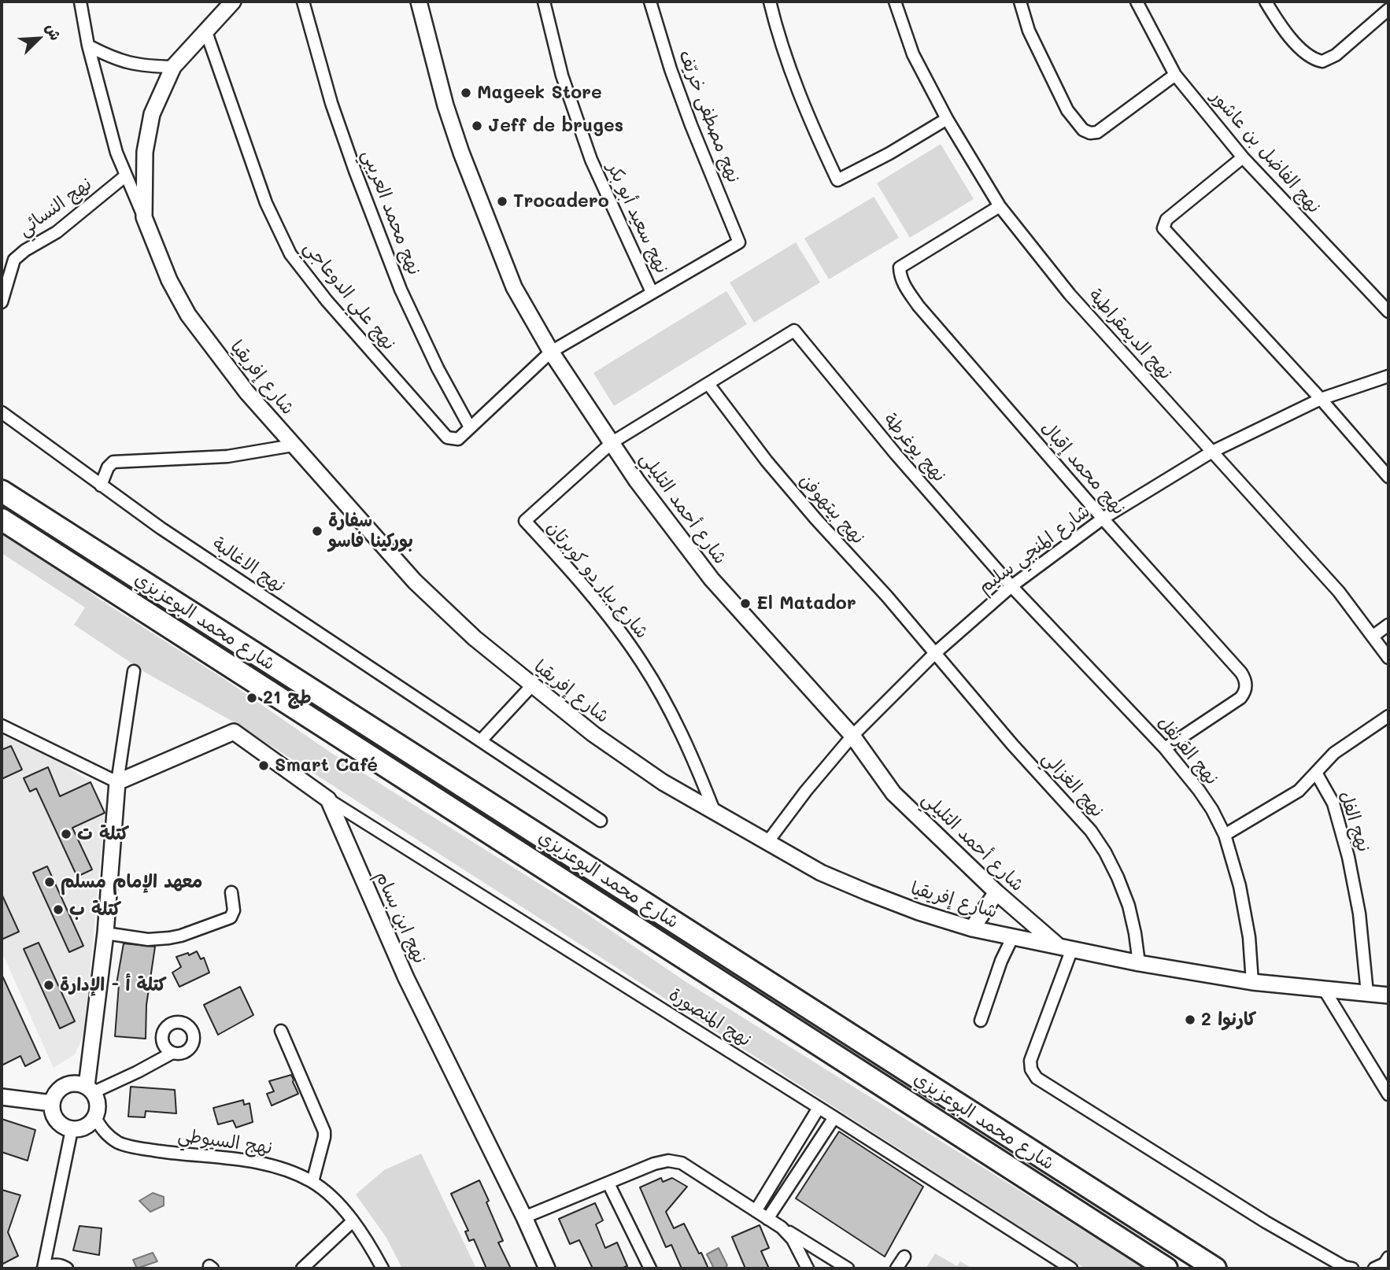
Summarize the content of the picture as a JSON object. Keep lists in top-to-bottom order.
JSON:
{
  "streets": {
    "highway": ["شارع محمد البوعزيزي"],
    "street": [
      "نهج مصطفى خريّف",
      "نهج الفاضل بن عاشور",
      "نهج النسائي",
      "نهج محمد العريبي",
      "نهج سعيد أبو بكر",
      "نهج علي الدوعاجي",
      "نهج الديمقراطية",
      "شارع إفريقيا",
      "نهج يوغرطة",
      "نهج محمد إقبال",
      "شارع أحمد التليلي",
      "نهج بيتهوفن",
      "شارع المنجي سليم",
      "نهج الاغالبة",
      "شارع بيار دو كوبرتان",
      "نهج القرنفل",
      "نهج الغزالي",
      "نهج الفل",
      "نهج ابن بسام",
      "نهج المنصورة",
      "نهج السيوطي"
    ]
  },
  "crossings": [
    ["نهج مصطفى خريّف", "نهج علي الدوعاجي"],
    ["نهج محمد العريبي", "نهج علي الدوعاجي"],
    ["نهج سعيد أبو بكر", "نهج علي الدوعاجي"],
    ["نهج علي الدوعاجي", "شارع إفريقيا"],
    ["نهج علي الدوعاجي", "شارع أحمد التليلي"],
    ["نهج الديمقراطية", "نهج محمد إقبال"],
    ["نهج الديمقراطية", "شارع المنجي سليم"],
    ["شارع إفريقيا", "شارع أحمد التليلي"],
    ["شارع إفريقيا", "شارع المنجي سليم"],
    ["شارع إفريقيا", "شارع بيار دو كوبرتان"],
    ["شارع إفريقيا", "نهج القرنفل"],
    ["شارع إفريقيا", "نهج الغزالي"],
    ["شارع إفريقيا", "نهج الفل"],
    ["نهج يوغرطة", "شارع المنجي سليم"],
    ["نهج يوغرطة", "شارع بيار دو كوبرتان"],
    ["نهج يوغرطة", "نهج القرنفل"],
    ["نهج محمد إقبال", "شارع المنجي سليم"],
    ["نهج محمد إقبال", "نهج القرنفل"],
    ["شارع أحمد التليلي", "شارع المنجي سليم"],
    ["شارع أحمد التليلي", "شارع بيار دو كوبرتان"],
    ["نهج بيتهوفن", "شارع المنجي سليم"],
    ["نهج بيتهوفن", "شارع بيار دو كوبرتان"],
    ["نهج بيتهوفن", "نهج الغزالي"],
    ["شارع المنجي سليم", "نهج القرنفل"],
    ["شارع المنجي سليم", "نهج الغزالي"],
    ["نهج ابن بسام", "نهج المنصورة"]
  ],
  "places": [
    "Mageek Store",
    "Jeff de bruges",
    "Trocadero",
    "سفارة بوركينا فاسو",
    "El Matador",
    "طج 21",
    "Smart Café",
    "كتلة ت",
    "معهد الإمام مسلم",
    "كتلة ب",
    "كتلة أ - الإدارة",
    "كارنوا 2"
  ],
  "north": "top right"
}
